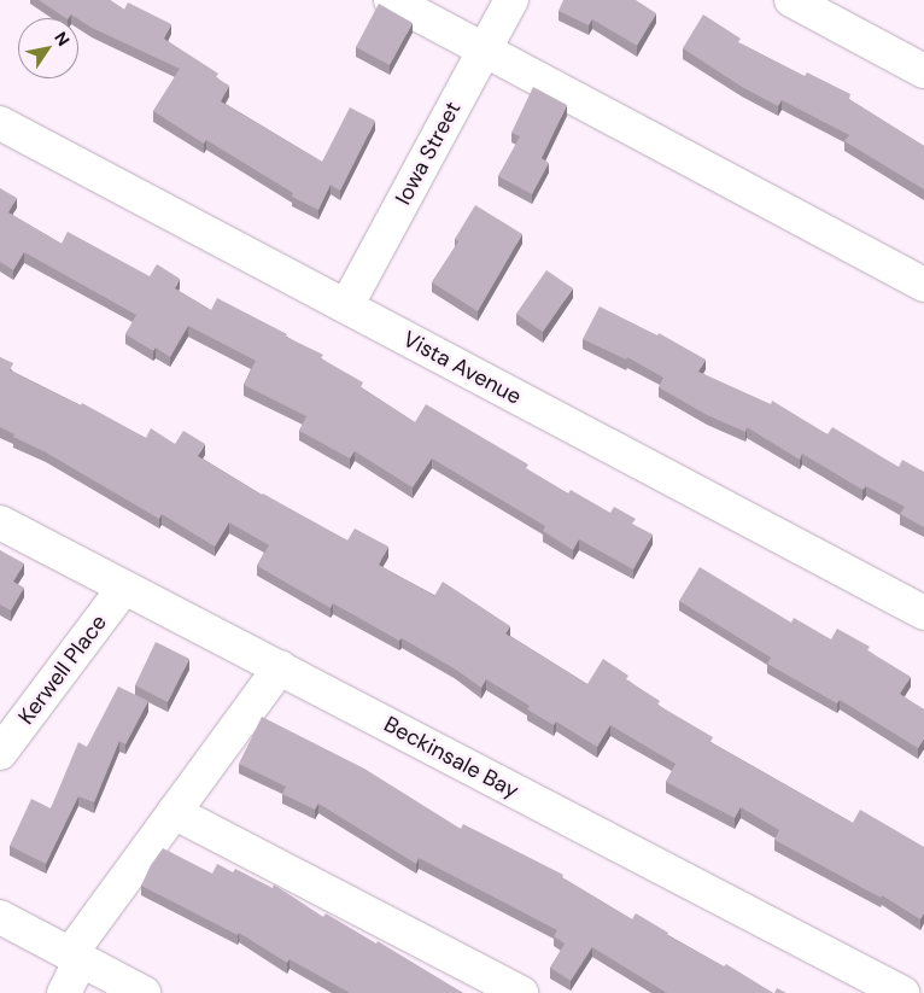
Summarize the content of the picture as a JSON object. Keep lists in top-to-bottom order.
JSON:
{
  "streets": {
    "street": [
      "Iowa Street",
      "Vista Avenue",
      "Kerwell Place",
      "Beckinsale Bay"
    ]
  },
  "crossings": [
    ["Iowa Street", "Vista Avenue"],
    ["Kerwell Place", "Beckinsale Bay"]
  ],
  "north": "top right"
}
